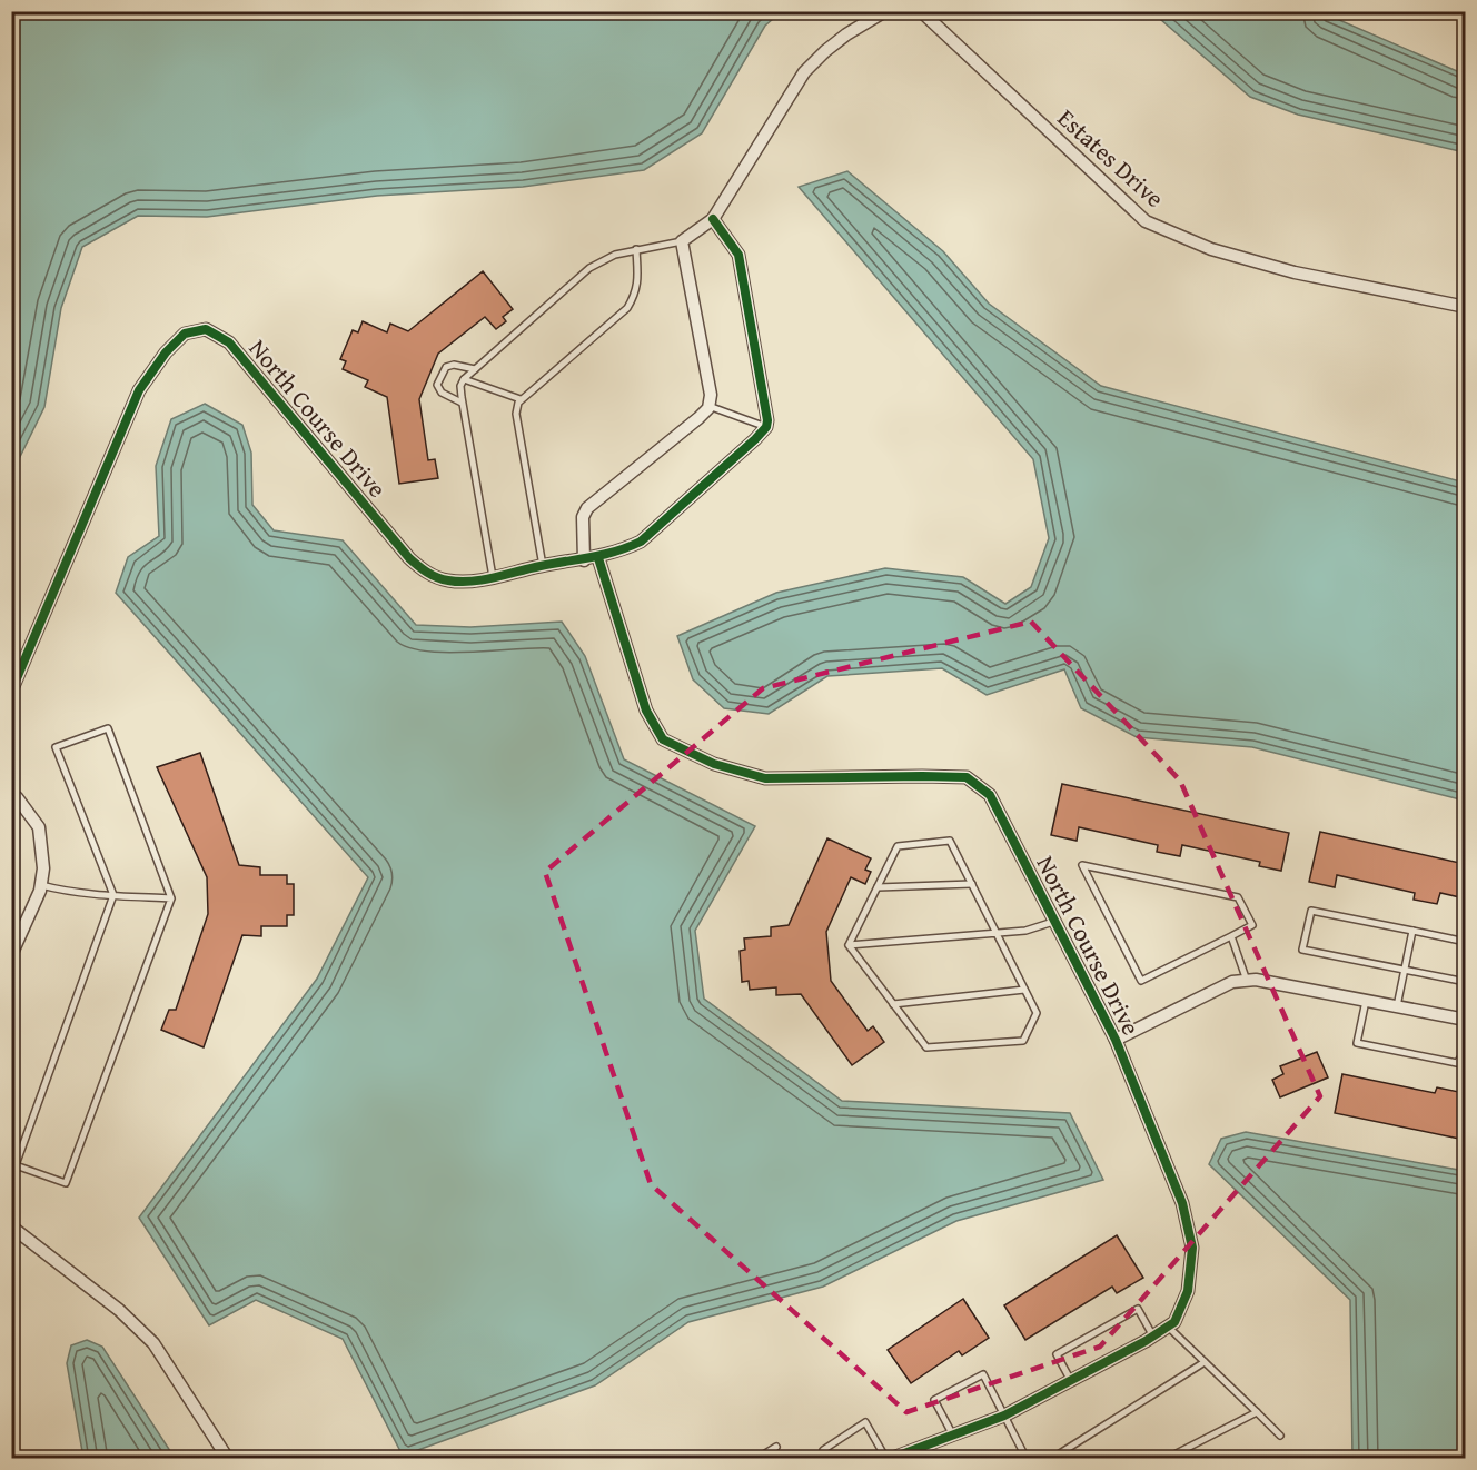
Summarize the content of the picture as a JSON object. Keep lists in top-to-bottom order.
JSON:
{
  "streets": {
    "street": ["Estates Drive", "North Course Drive"]
  }
}
